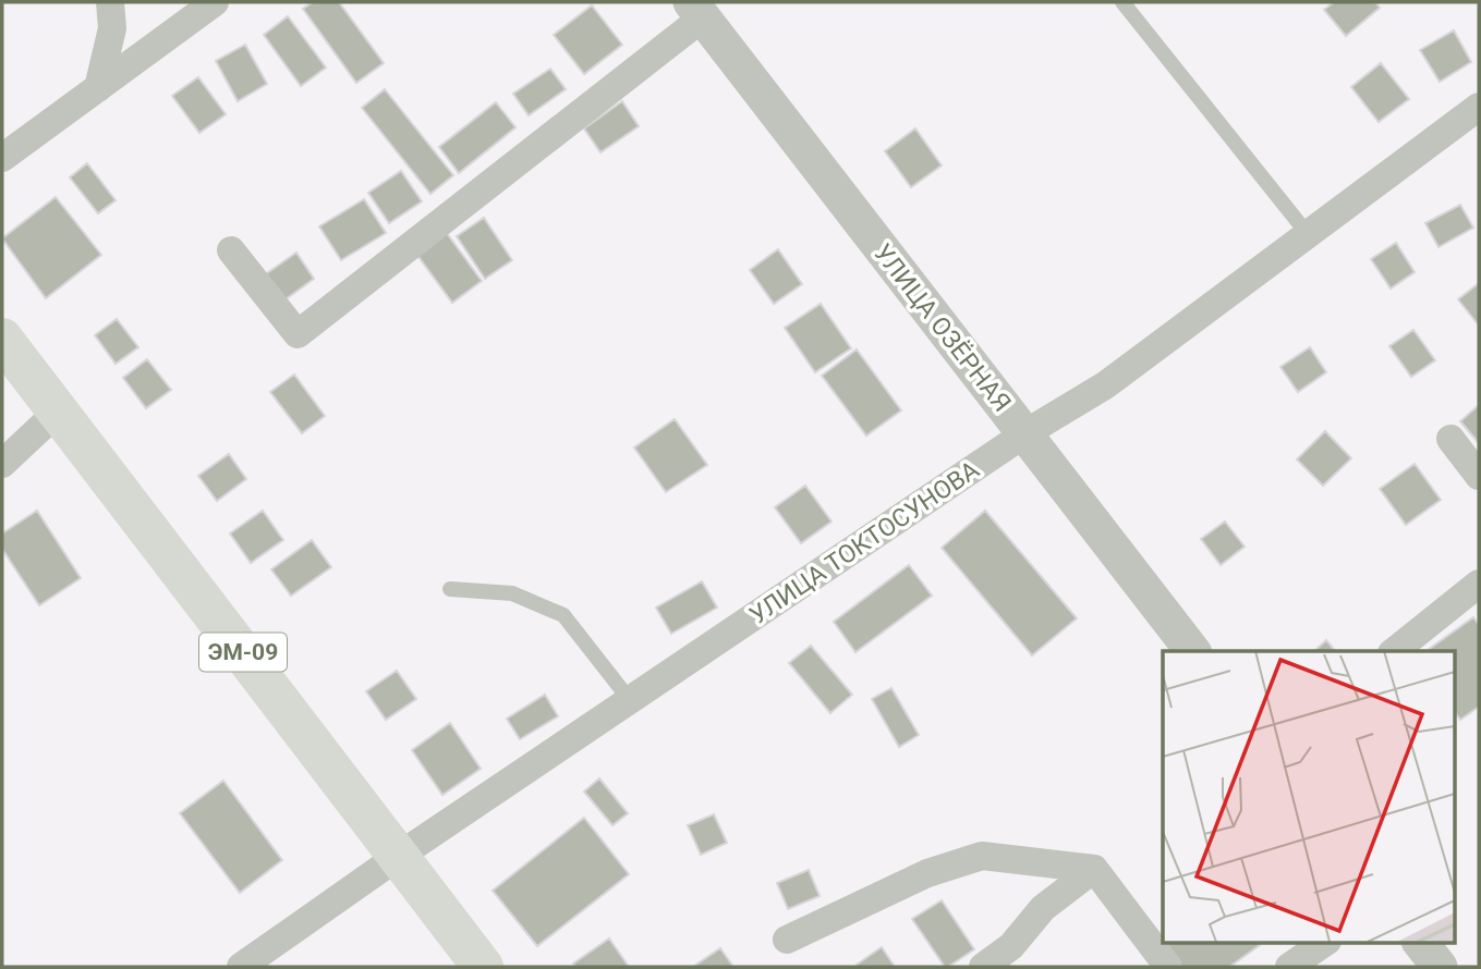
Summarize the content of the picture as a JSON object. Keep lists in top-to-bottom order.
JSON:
{
  "streets": {
    "highway": ["ЭМ-09"],
    "street": ["УЛИЦА ОЗЁРНАЯ", "УЛИЦА ТОКТОСУНОВА"]
  },
  "crossings": [
    ["УЛИЦА ОЗЁРНАЯ", "УЛИЦА ТОКТОСУНОВА"],
    ["УЛИЦА ТОКТОСУНОВА", "ЭМ-09"]
  ]
}
